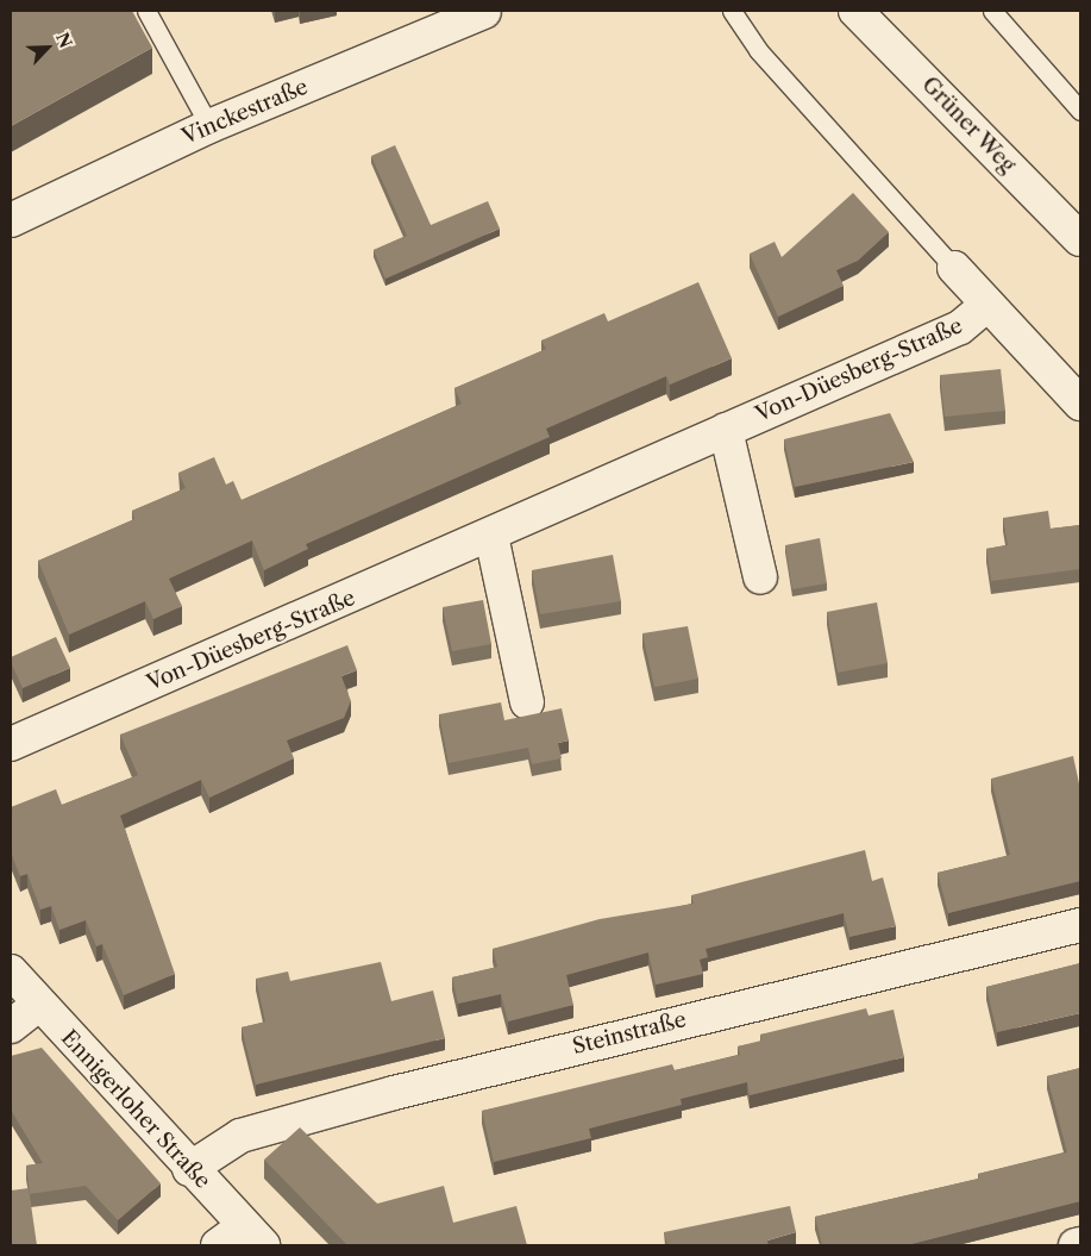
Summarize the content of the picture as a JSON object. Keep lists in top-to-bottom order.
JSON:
{
  "streets": {
    "street": [
      "Vinckestraße",
      "Grüner Weg",
      "Von-Düesberg-Straße",
      "Steinstraße",
      "Ennigerloher Straße"
    ]
  },
  "crossings": [
    ["Steinstraße", "Ennigerloher Straße"]
  ],
  "north": "top right"
}
